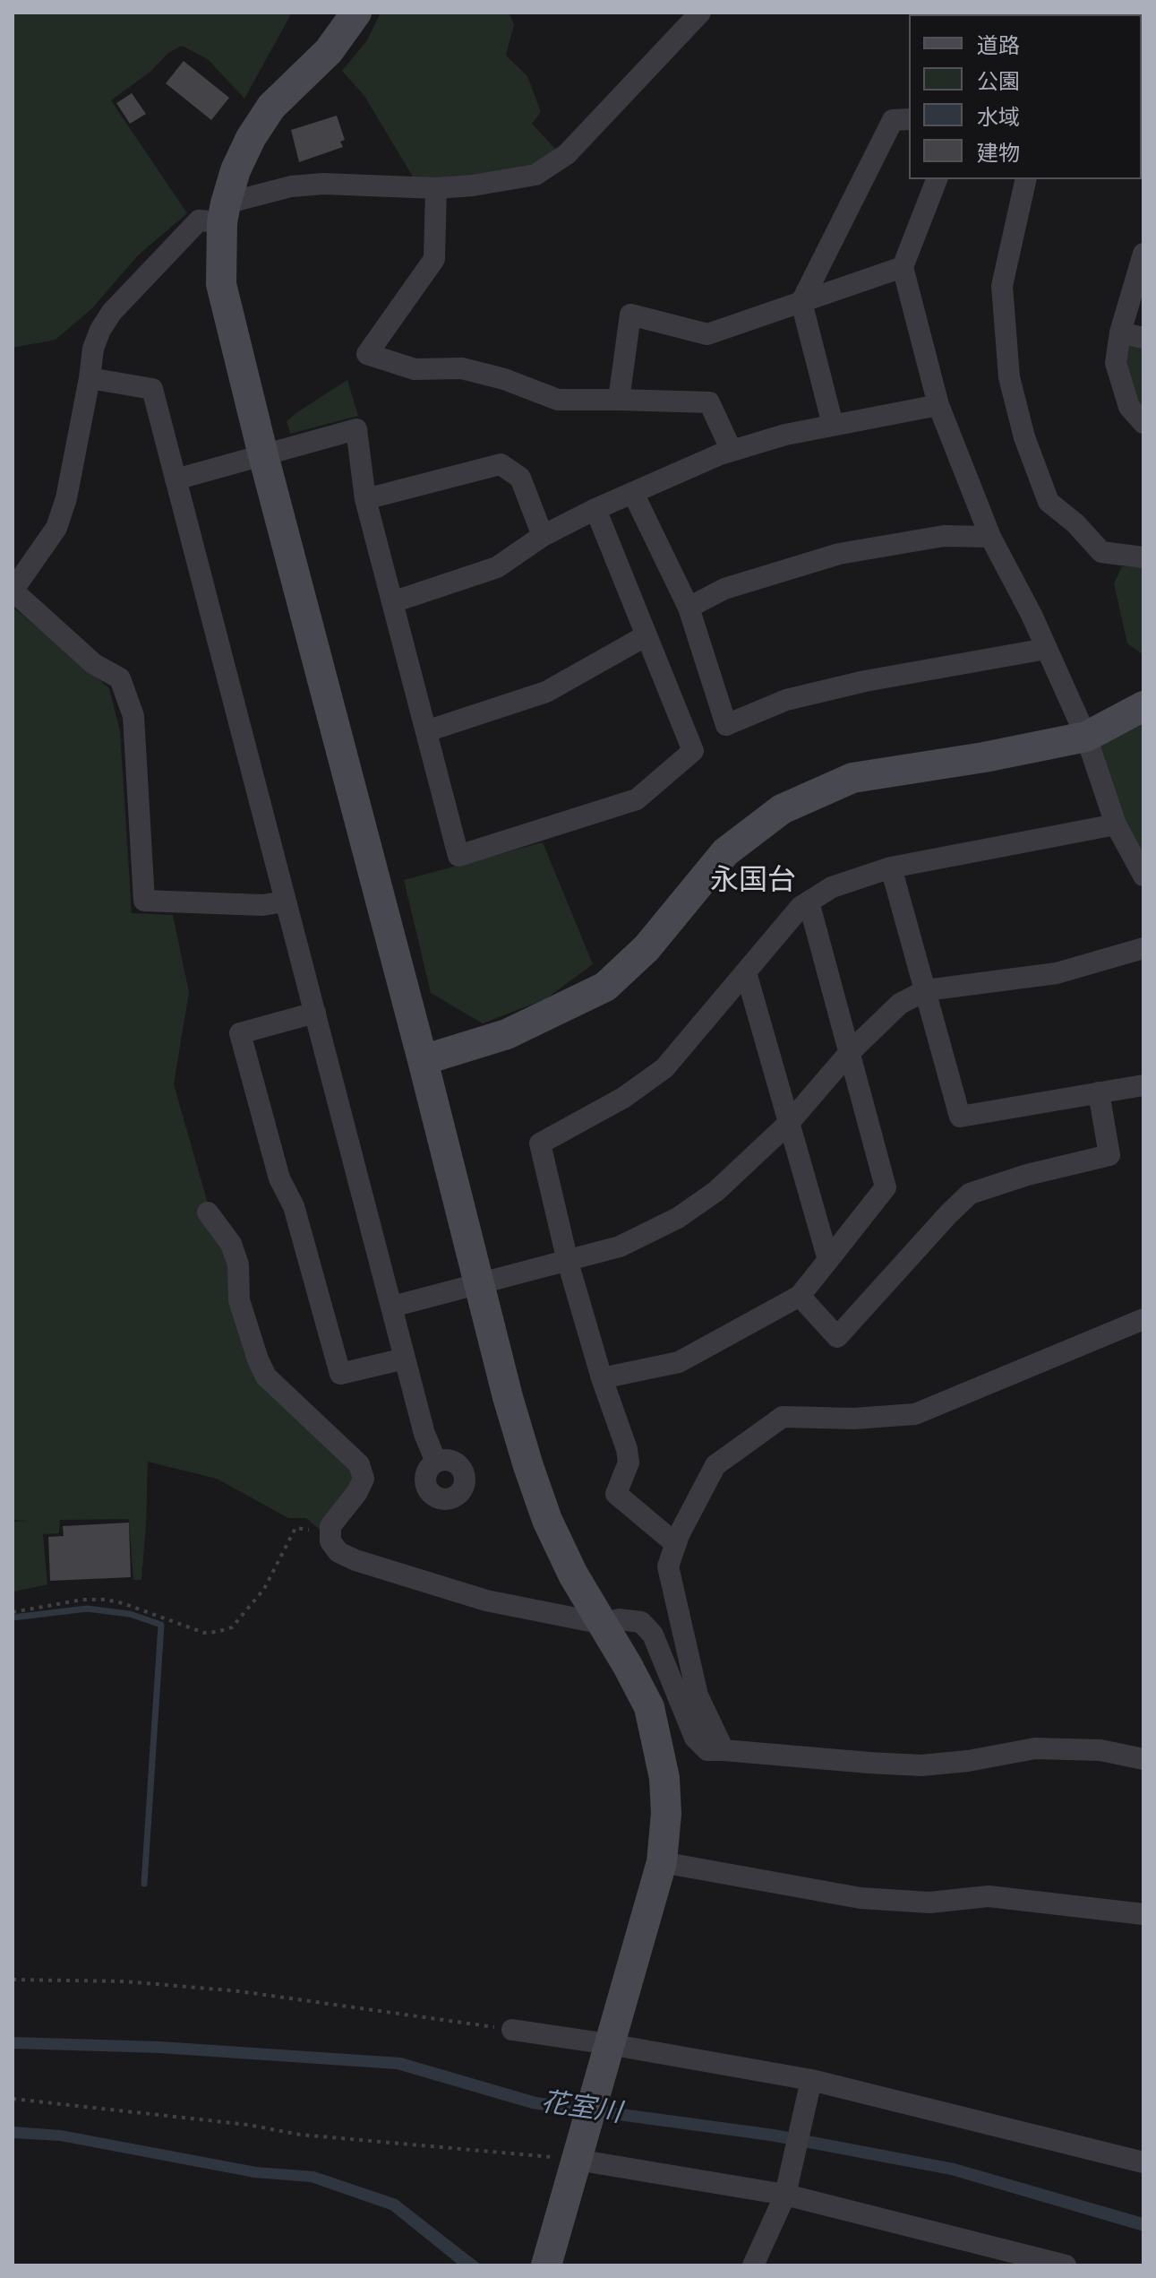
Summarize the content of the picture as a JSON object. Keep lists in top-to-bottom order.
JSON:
{
  "districts": ["永国台"],
  "water": ["花室川"],
  "legend": [
    "道路",
    "公園",
    "水域",
    "建物"
  ]
}
